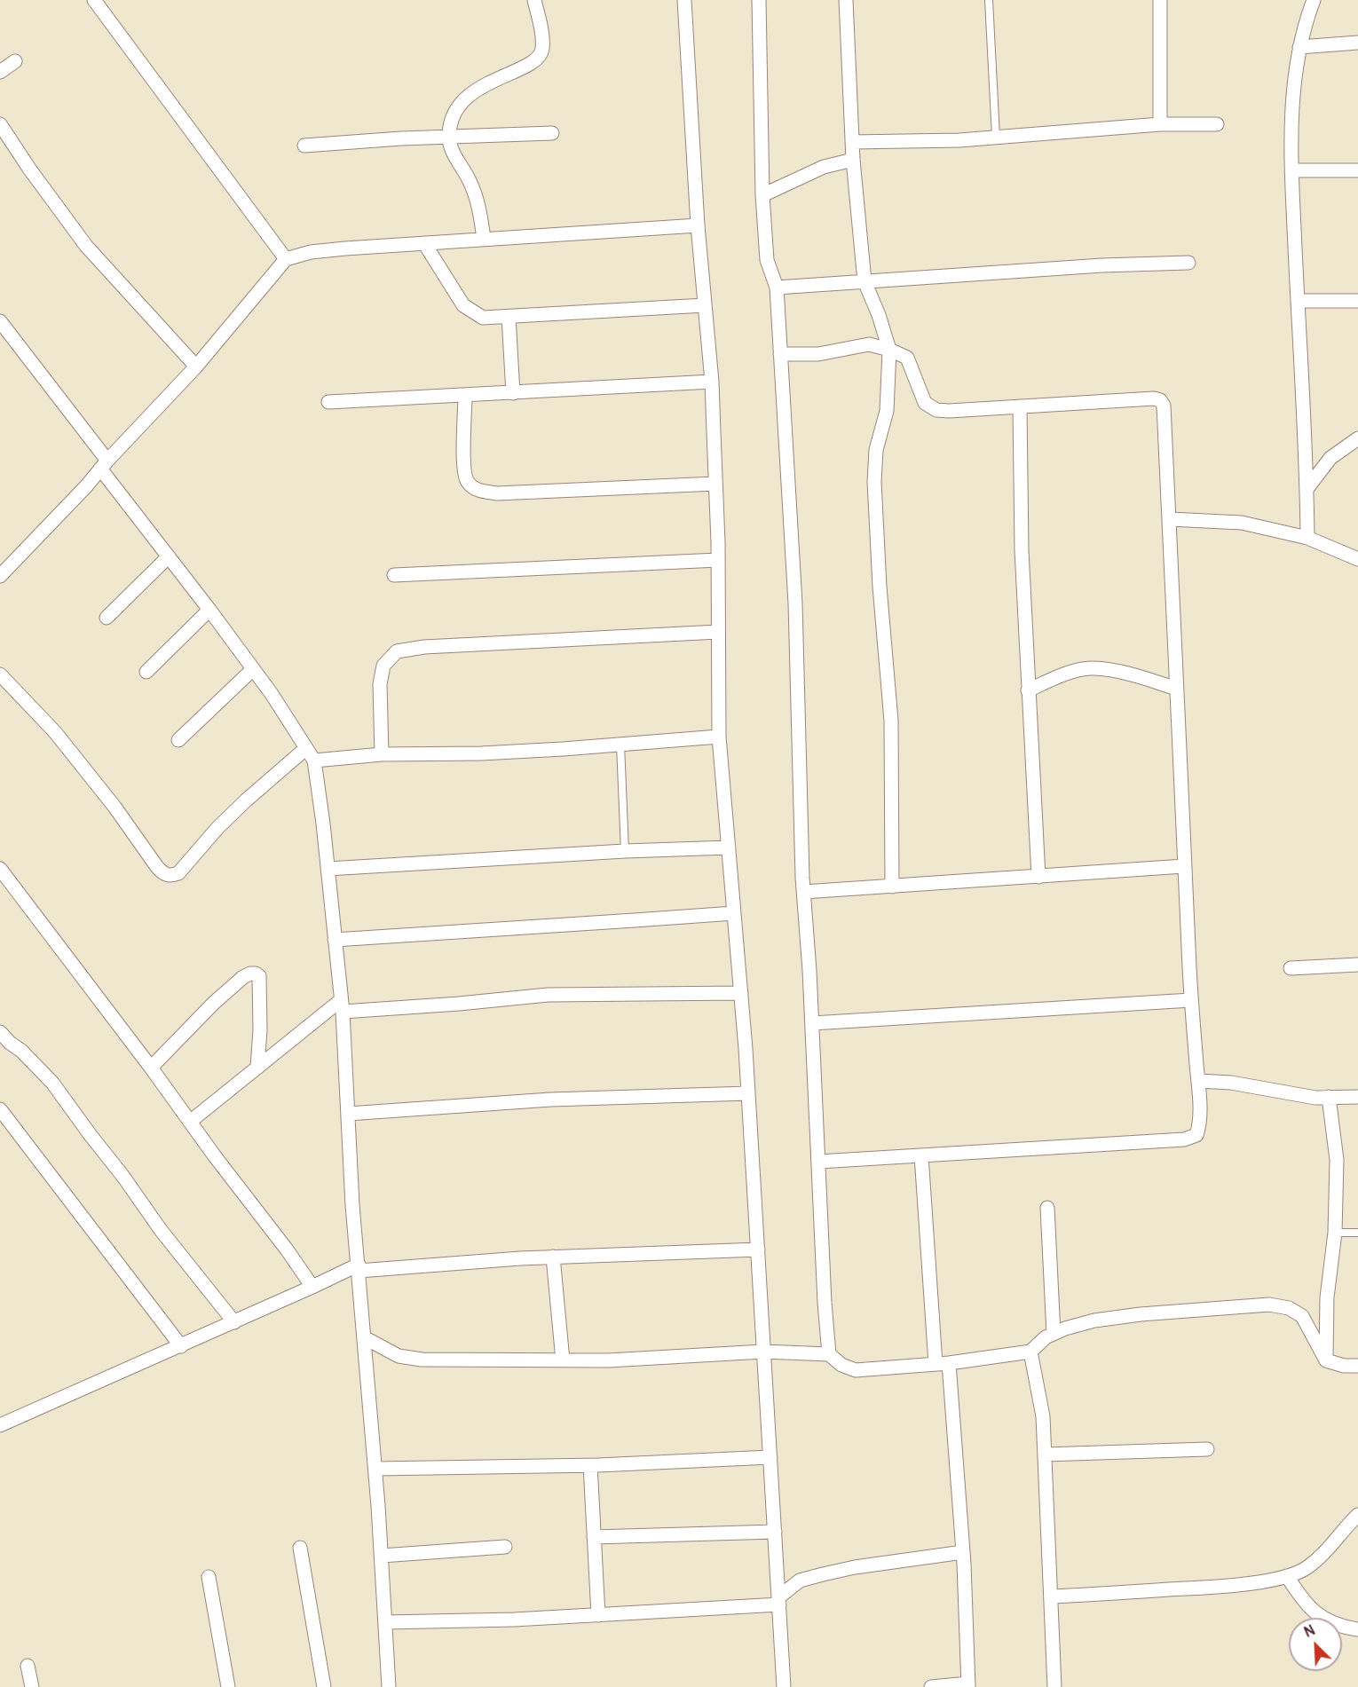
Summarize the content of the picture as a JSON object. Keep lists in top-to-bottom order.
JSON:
{
  "north": "top left"
}
